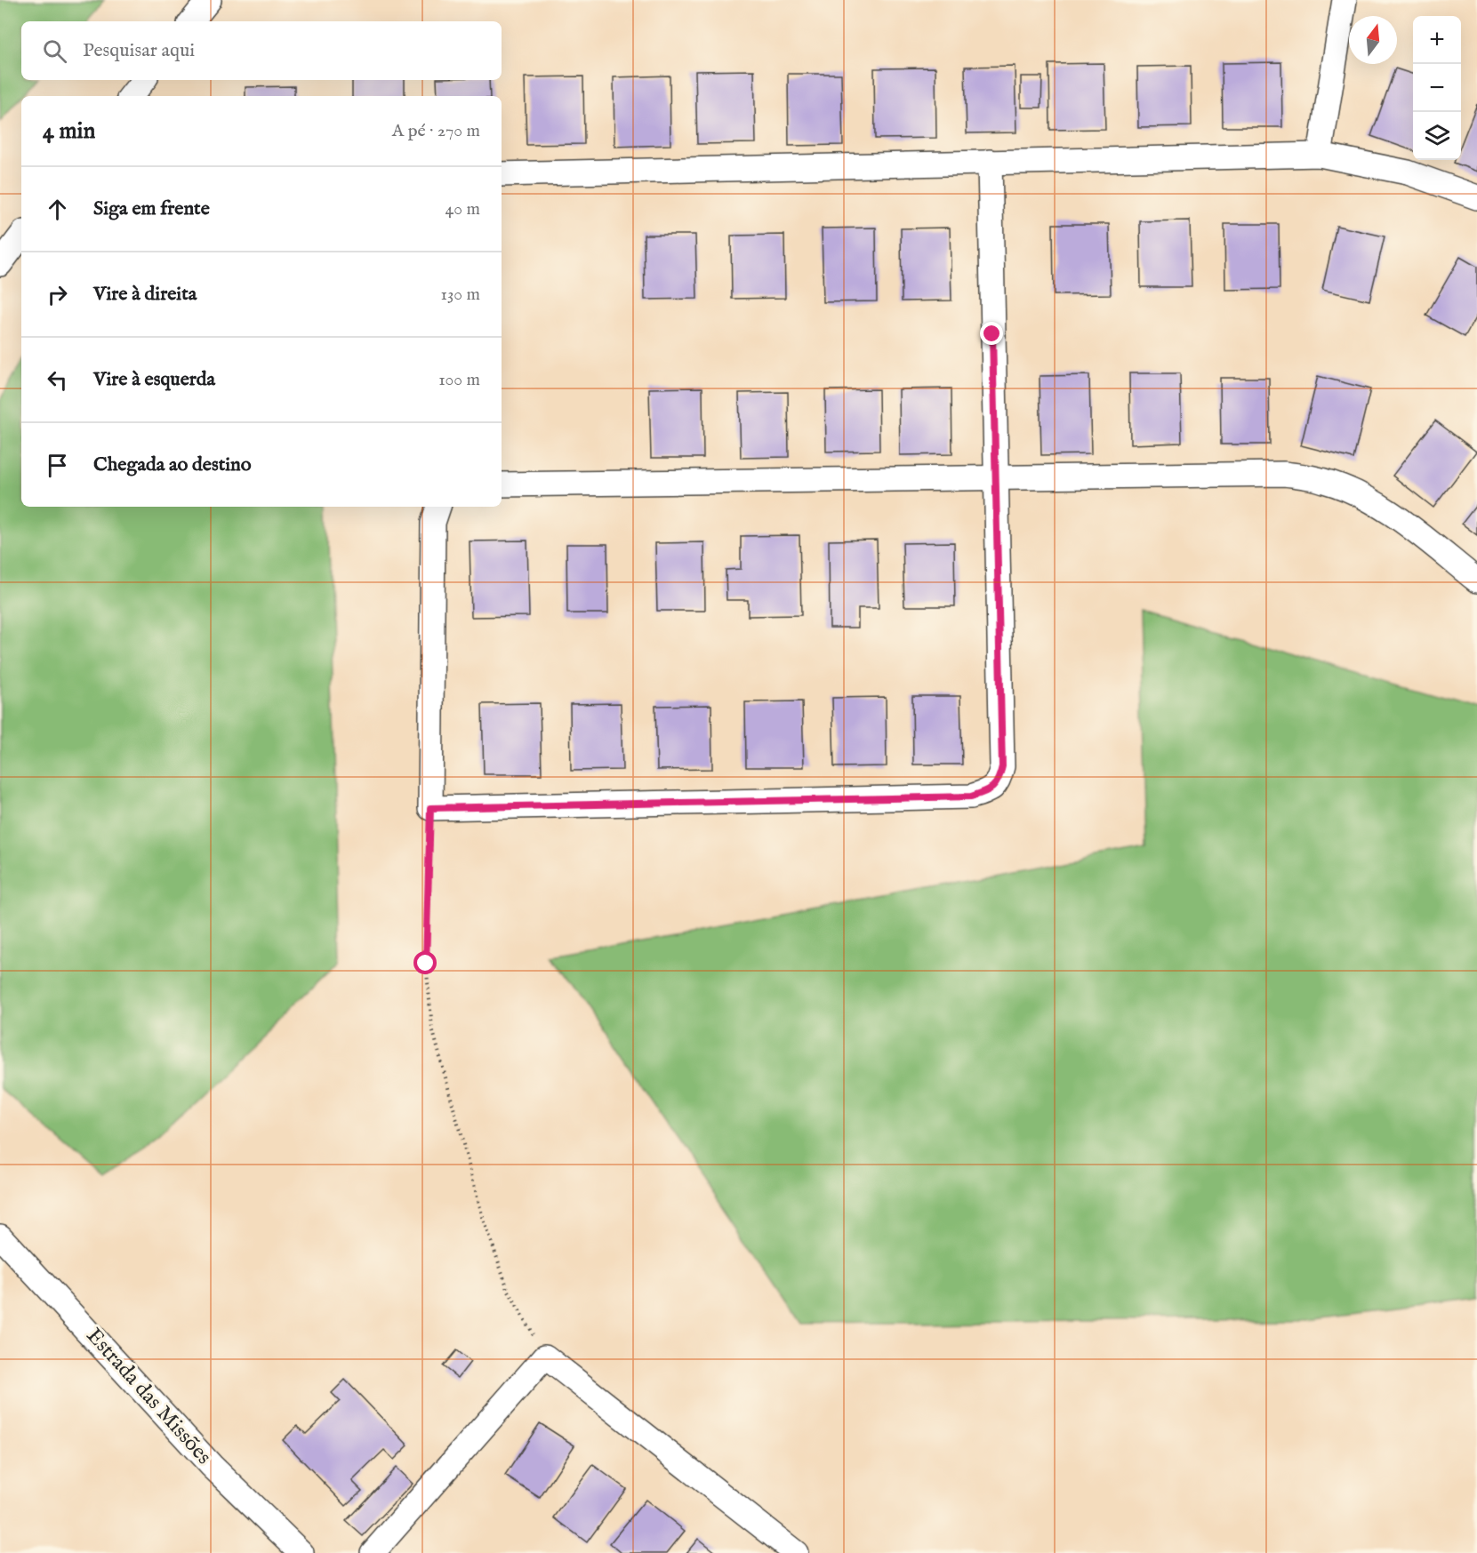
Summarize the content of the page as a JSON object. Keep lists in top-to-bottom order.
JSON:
{
  "streets": {
    "street": ["Estrada das Missões"]
  },
  "north": "top",
  "page": {
    "map_buttons": ["+", "−"],
    "search": "Pesquisar aqui",
    "heading": ["4 min", "A pé · 270 m"],
    "list": [
      ["Siga em frente", "40 m"],
      ["Vire à direita", "130 m"],
      ["Vire à esquerda", "100 m"],
      "Chegada ao destino"
    ]
  }
}
